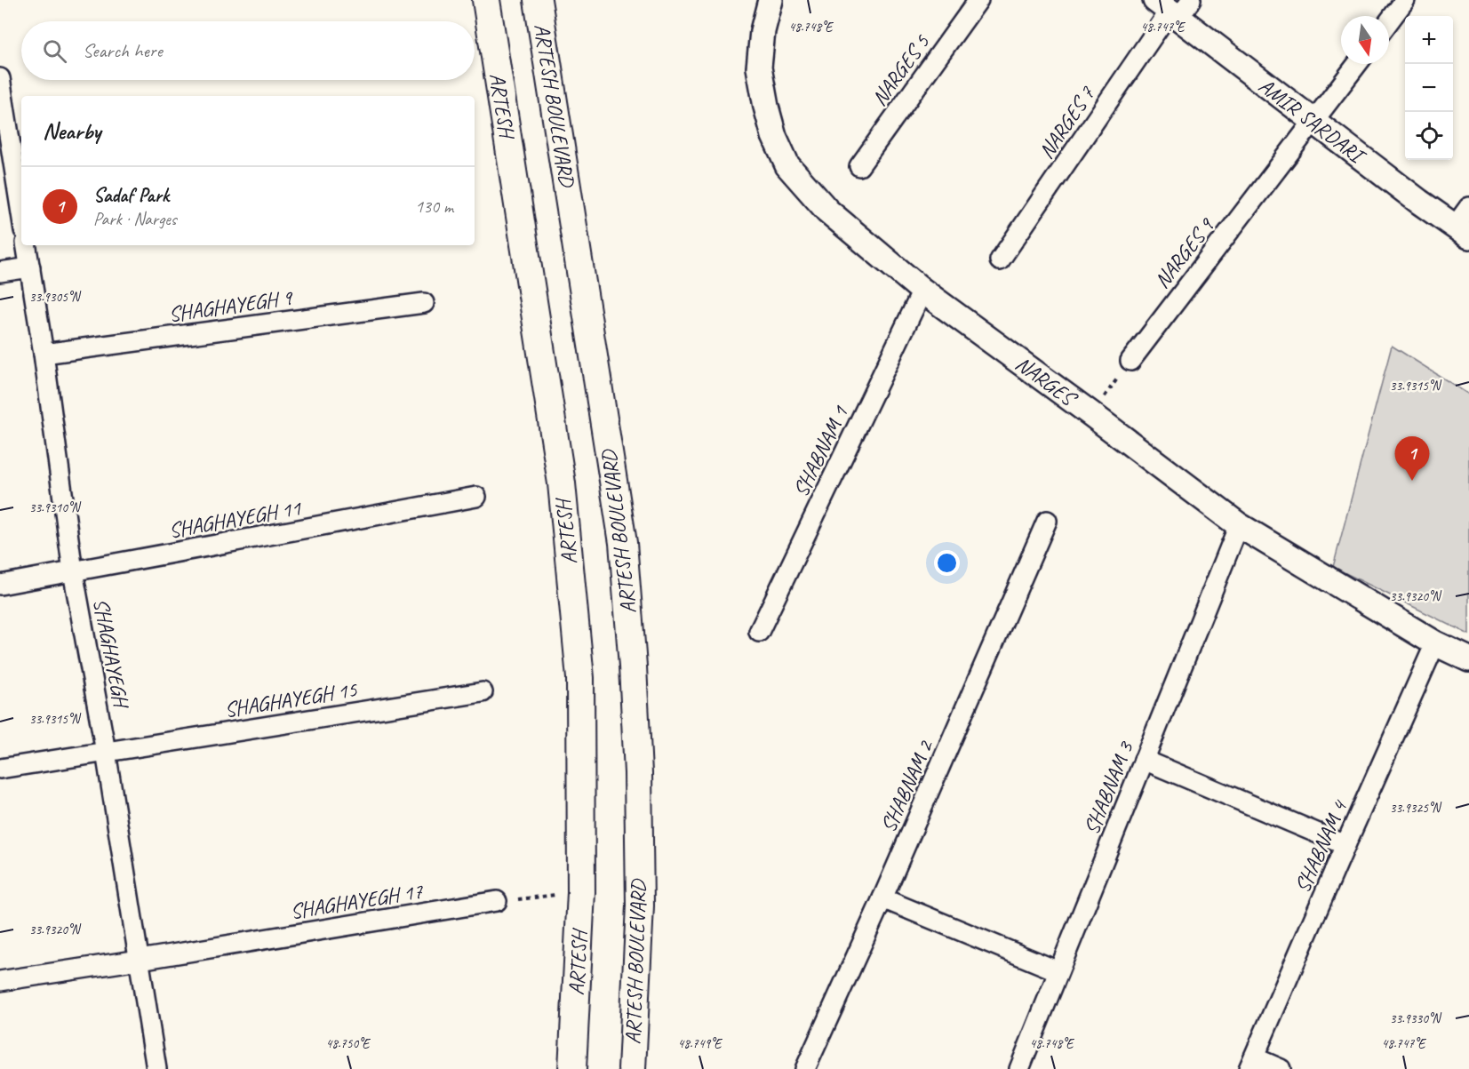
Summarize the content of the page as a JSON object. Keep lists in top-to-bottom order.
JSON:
{
  "streets": {
    "main road": ["ARTESH", "ARTESH BOULEVARD"],
    "street": [
      "NARGES 5",
      "AMIR SARDARI",
      "NARGES 7",
      "NARGES 9",
      "SHAGHAYEGH 9",
      "NARGES",
      "SHABNAM 1",
      "SHAGHAYEGH 11",
      "SHAGHAYEGH",
      "SHAGHAYEGH 15",
      "SHABNAM 2",
      "SHABNAM 3",
      "SHABNAM 4",
      "SHAGHAYEGH 17"
    ]
  },
  "crossings": [
    ["AMIR SARDARI", "NARGES 7"],
    ["AMIR SARDARI", "NARGES 9"],
    ["SHAGHAYEGH 9", "SHAGHAYEGH"],
    ["NARGES", "SHABNAM 1"],
    ["NARGES", "SHABNAM 3"],
    ["NARGES", "SHABNAM 4"],
    ["SHAGHAYEGH 11", "SHAGHAYEGH"],
    ["SHAGHAYEGH", "SHAGHAYEGH 15"],
    ["SHAGHAYEGH", "SHAGHAYEGH 17"]
  ],
  "north": "bottom",
  "page": {
    "map_buttons": ["+", "−"],
    "search": "Search here",
    "heading": "Nearby",
    "list": [
      {
        "mark": "1",
        "name": "Sadaf Park",
        "note": "Park · Narges",
        "value": "130 m"
      }
    ],
    "pins": "1"
  },
  "coordinates": [
    "48.748°E",
    "48.747°E",
    "33.9305°N",
    "33.9315°N",
    "33.9310°N",
    "33.9320°N",
    "33.9325°N",
    "33.9330°N",
    "48.750°E",
    "48.749°E"
  ]
}
